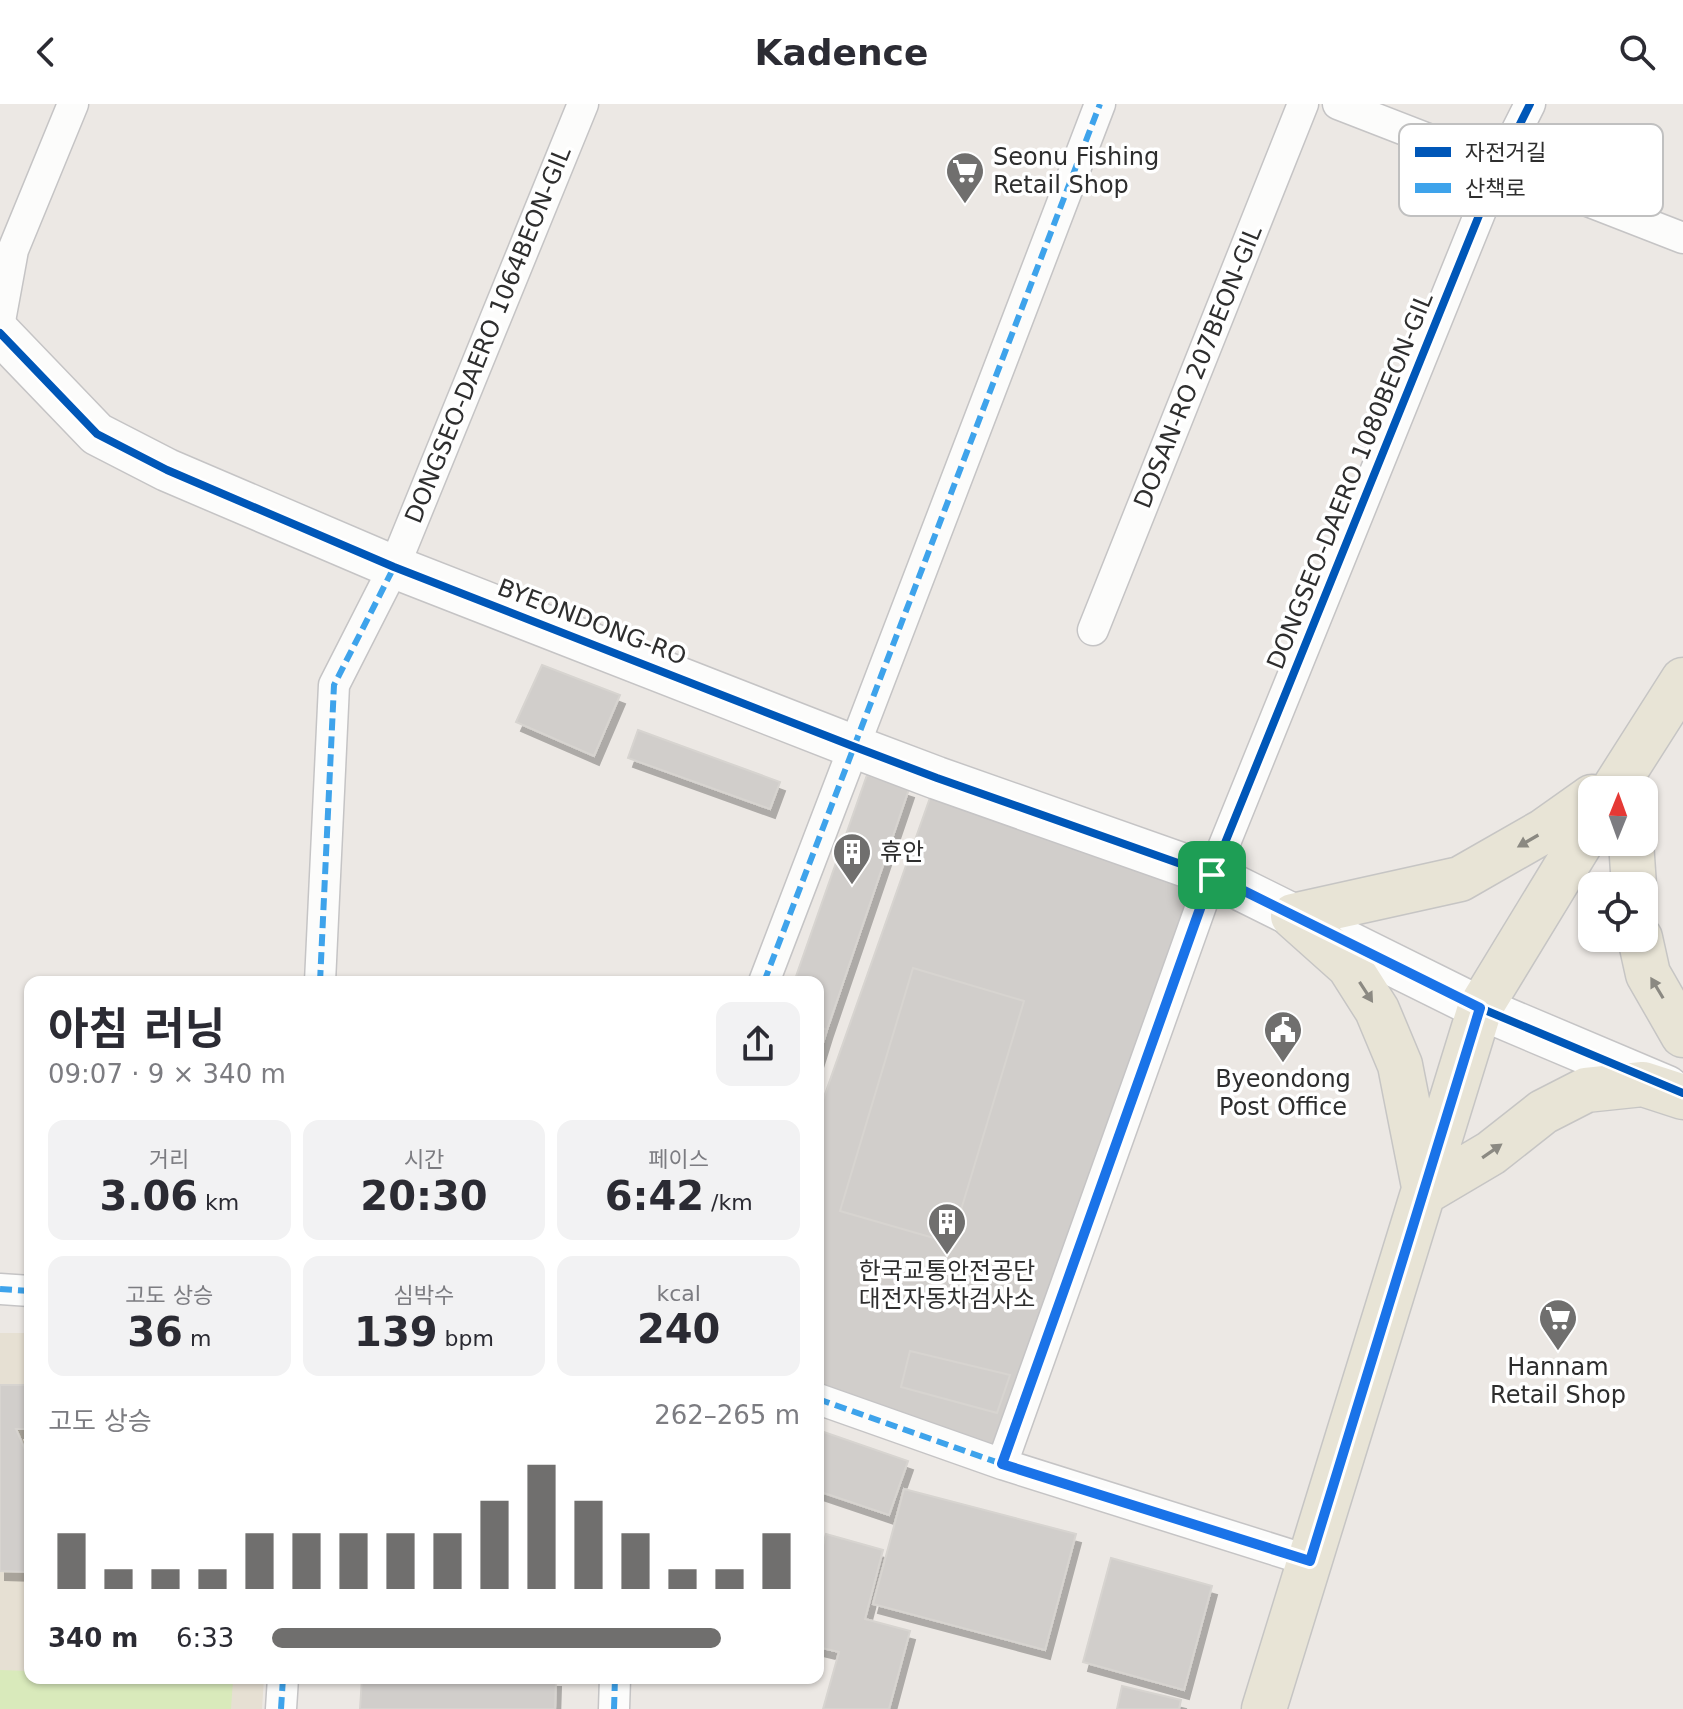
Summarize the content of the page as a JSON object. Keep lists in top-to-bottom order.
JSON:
{
  "streets": {
    "street": [
      "DONGSEO-DAERO 1064BEON-GIL",
      "DOSAN-RO 207BEON-GIL",
      "DONGSEO-DAERO 1080BEON-GIL",
      "BYEONDONG-RO"
    ]
  },
  "crossings": [
    ["DONGSEO-DAERO 1064BEON-GIL", "BYEONDONG-RO"],
    ["DONGSEO-DAERO 1080BEON-GIL", "BYEONDONG-RO"]
  ],
  "places": {
    "supermarket": ["Seonu Fishing Retail Shop", "Hannam Retail Shop"],
    "building": ["휴안", "한국교통안전공단 대전자동차검사소"],
    "public building": ["Byeondong Post Office"]
  },
  "legend": ["자전거길", "산책로"],
  "north": "top",
  "page": {
    "header": "Kadence",
    "heading": ["아침 러닝", "09:07 · 9 × 340 m"],
    "stats": [
      ["거리", "3.06 km"],
      ["시간", "20:30"],
      ["페이스", "6:42 /km"],
      ["고도 상승", "36 m"],
      ["심박수", "139 bpm"],
      ["kcal", "240"]
    ],
    "chart": ["고도 상승", "262–265 m"],
    "list": [
      {
        "name": "340 m",
        "note": "6:33"
      }
    ]
  }
}
